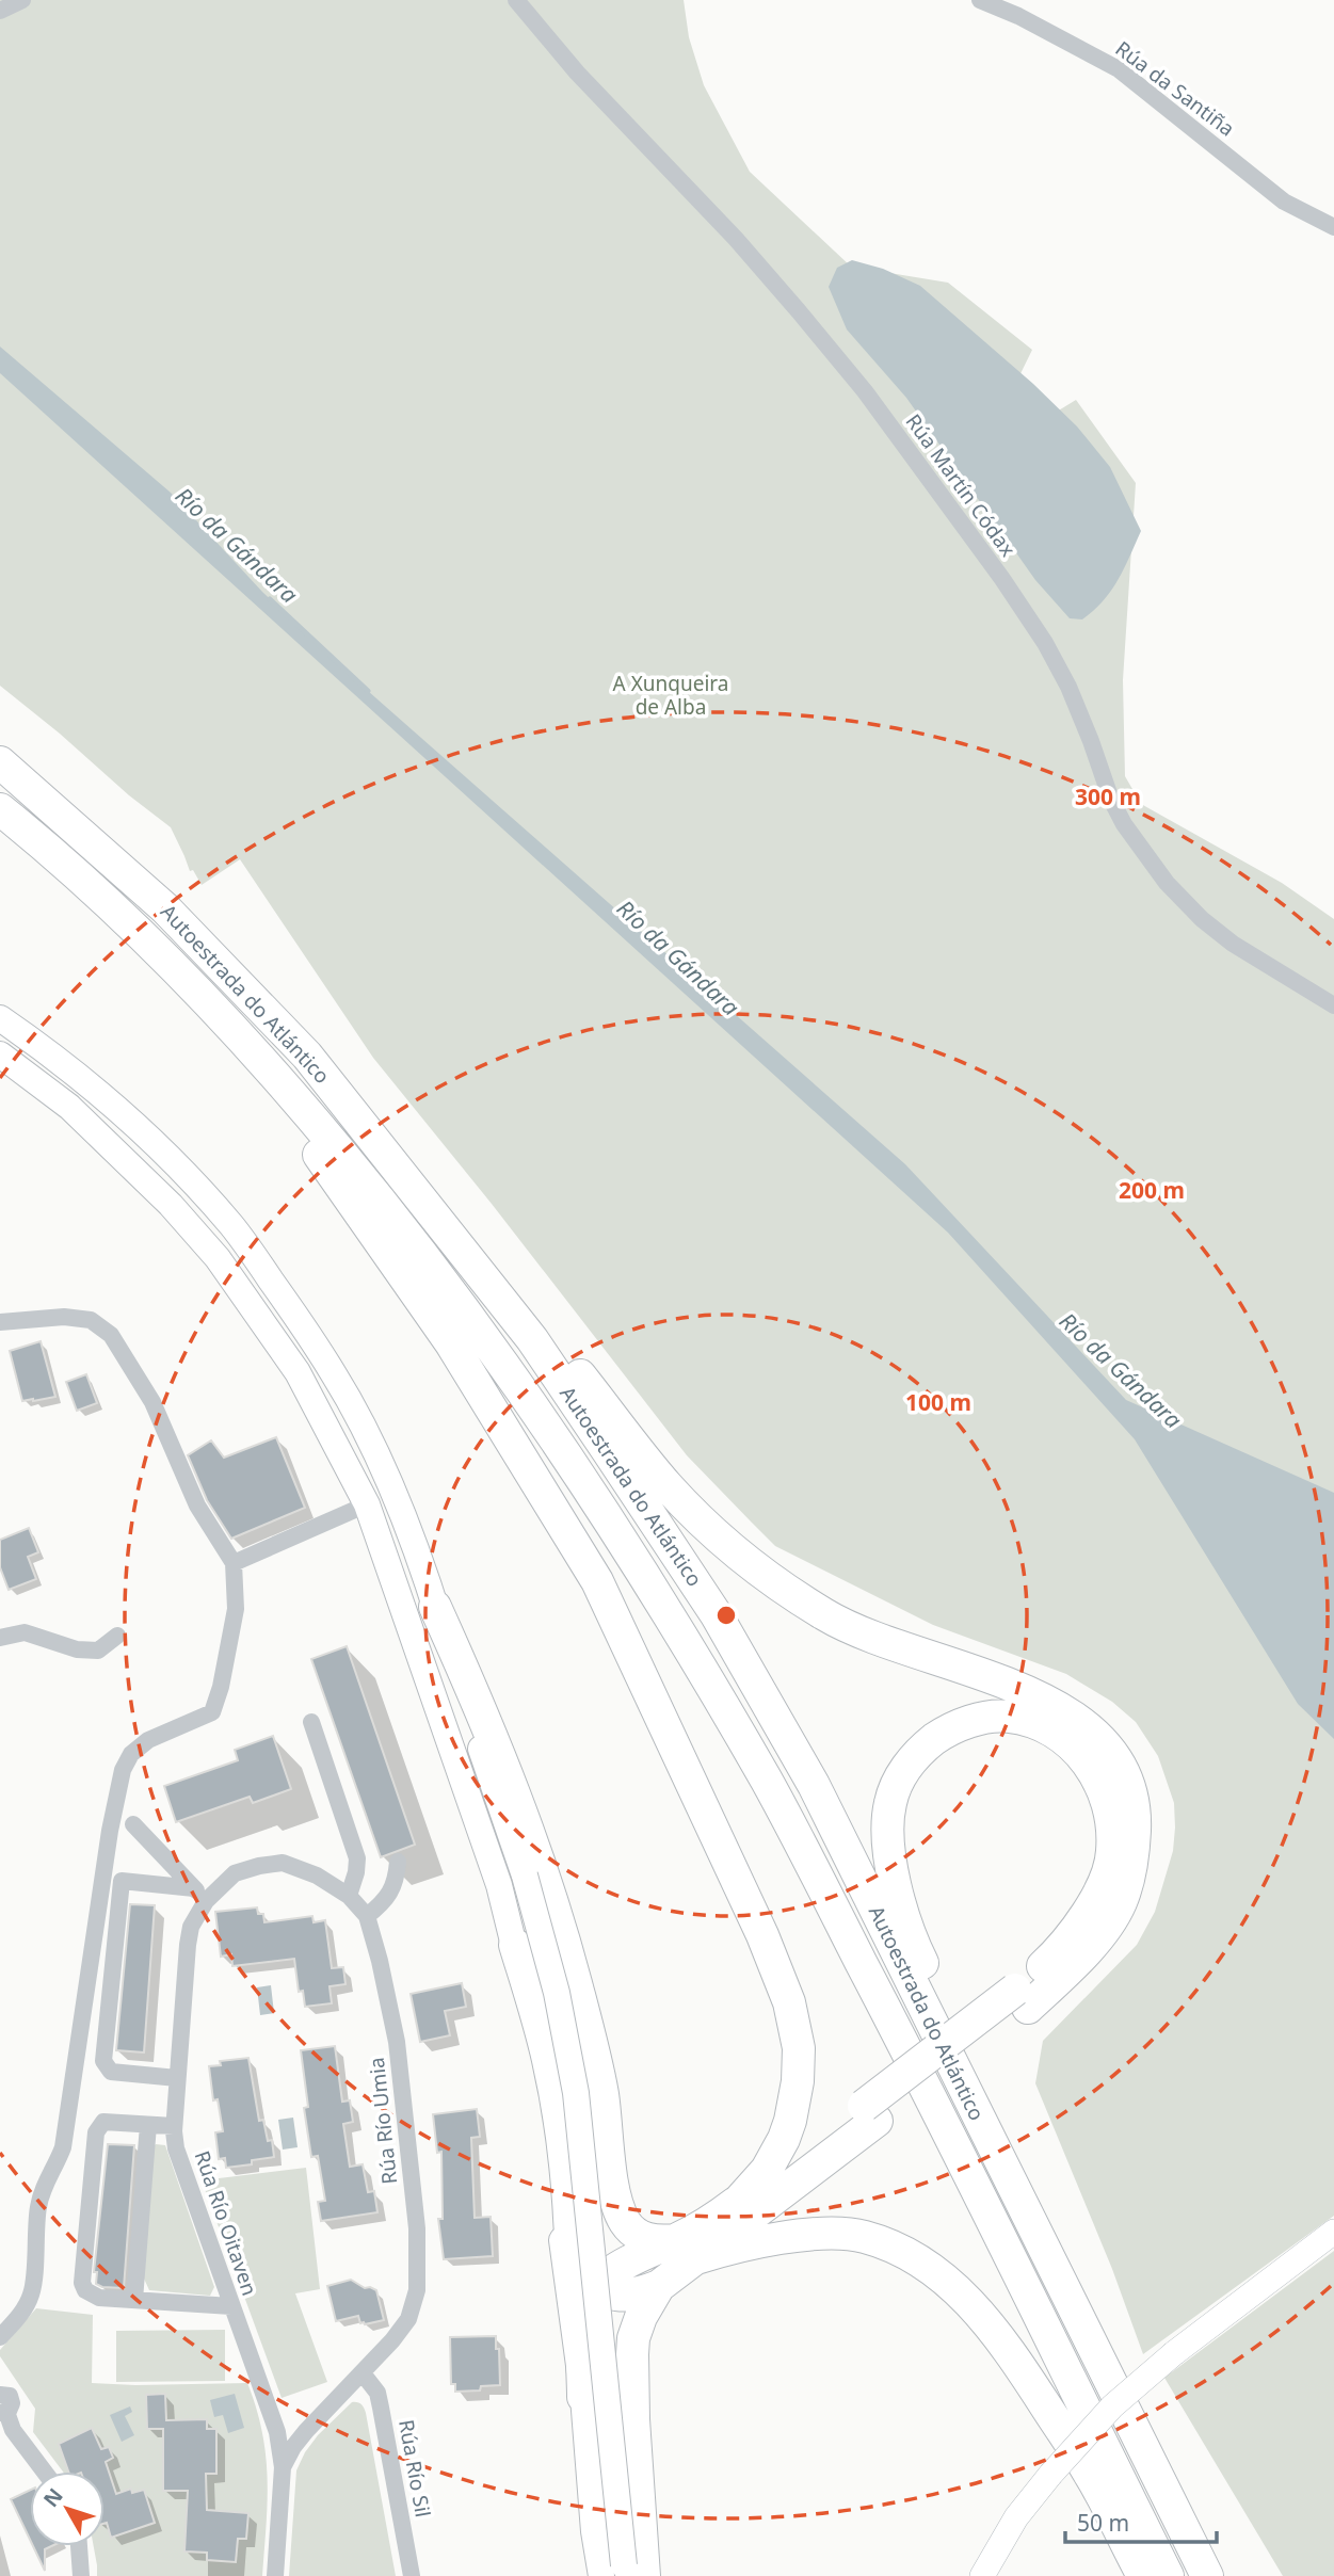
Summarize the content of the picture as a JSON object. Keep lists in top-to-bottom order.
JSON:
{
  "streets": {
    "highway": ["Autoestrada do Atlántico"],
    "street": [
      "Rúa da Santiña",
      "Rúa Martín Códax",
      "Rúa Río Umia",
      "Rúa Río Oitaven",
      "Rúa Río Sil"
    ]
  },
  "crossings": [
    ["Rúa Río Umia", "Rúa Río Oitaven"],
    ["Rúa Río Umia", "Rúa Río Sil"]
  ],
  "water": ["Río da Gándara"],
  "parks": ["A Xunqueira de Alba"],
  "scale_bar": "50 m",
  "north": "top left",
  "rings": ["300 m", "200 m", "100 m"]
}
